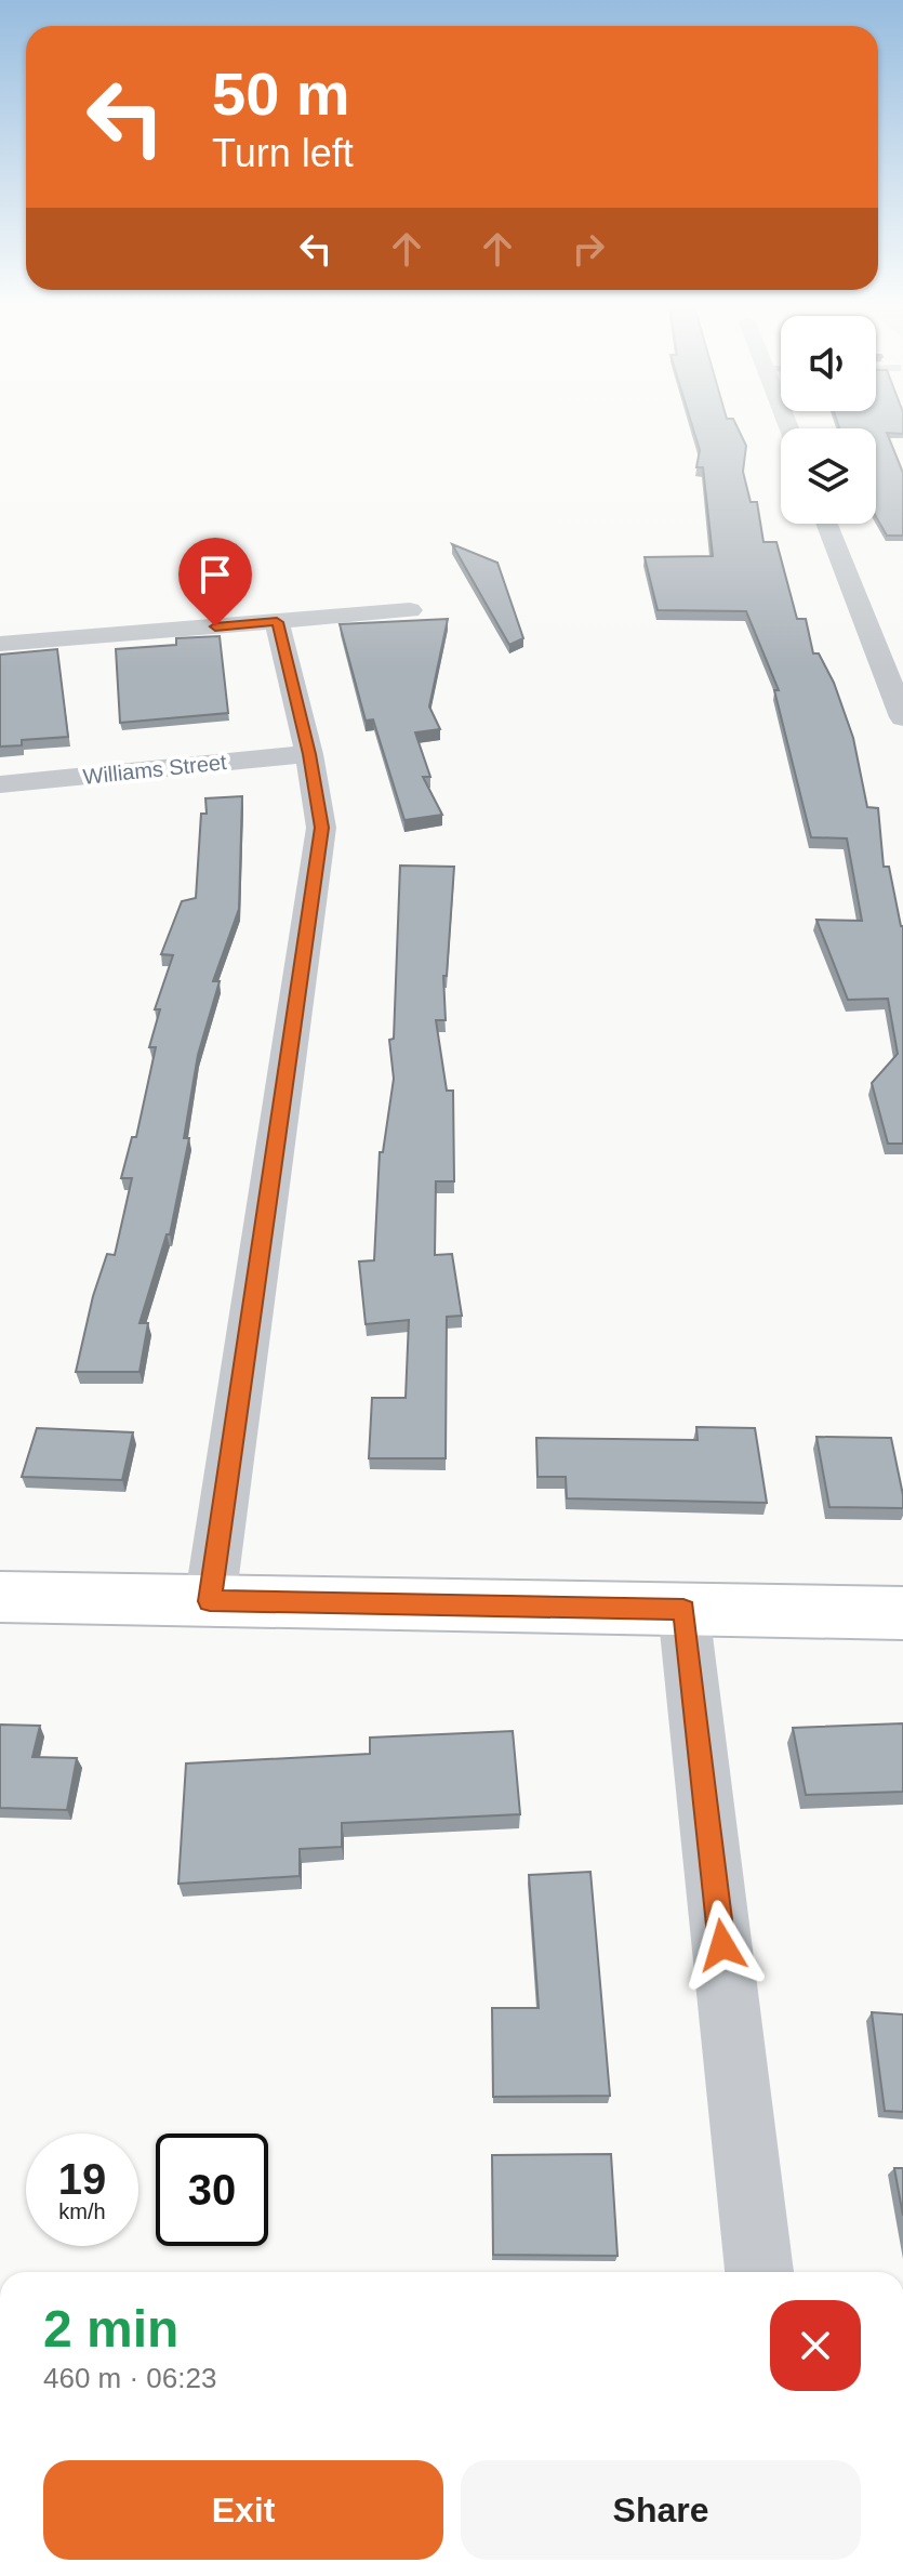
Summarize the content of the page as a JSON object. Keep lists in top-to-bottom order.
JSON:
{
  "streets": {
    "street": ["Williams Street"]
  },
  "page": {
    "turn": ["50 m", "Turn left"],
    "speed": "19 km/h",
    "limit": "30",
    "heading": ["2 min", "460 m · 06:23"],
    "buttons": ["Exit", "Share"]
  }
}
